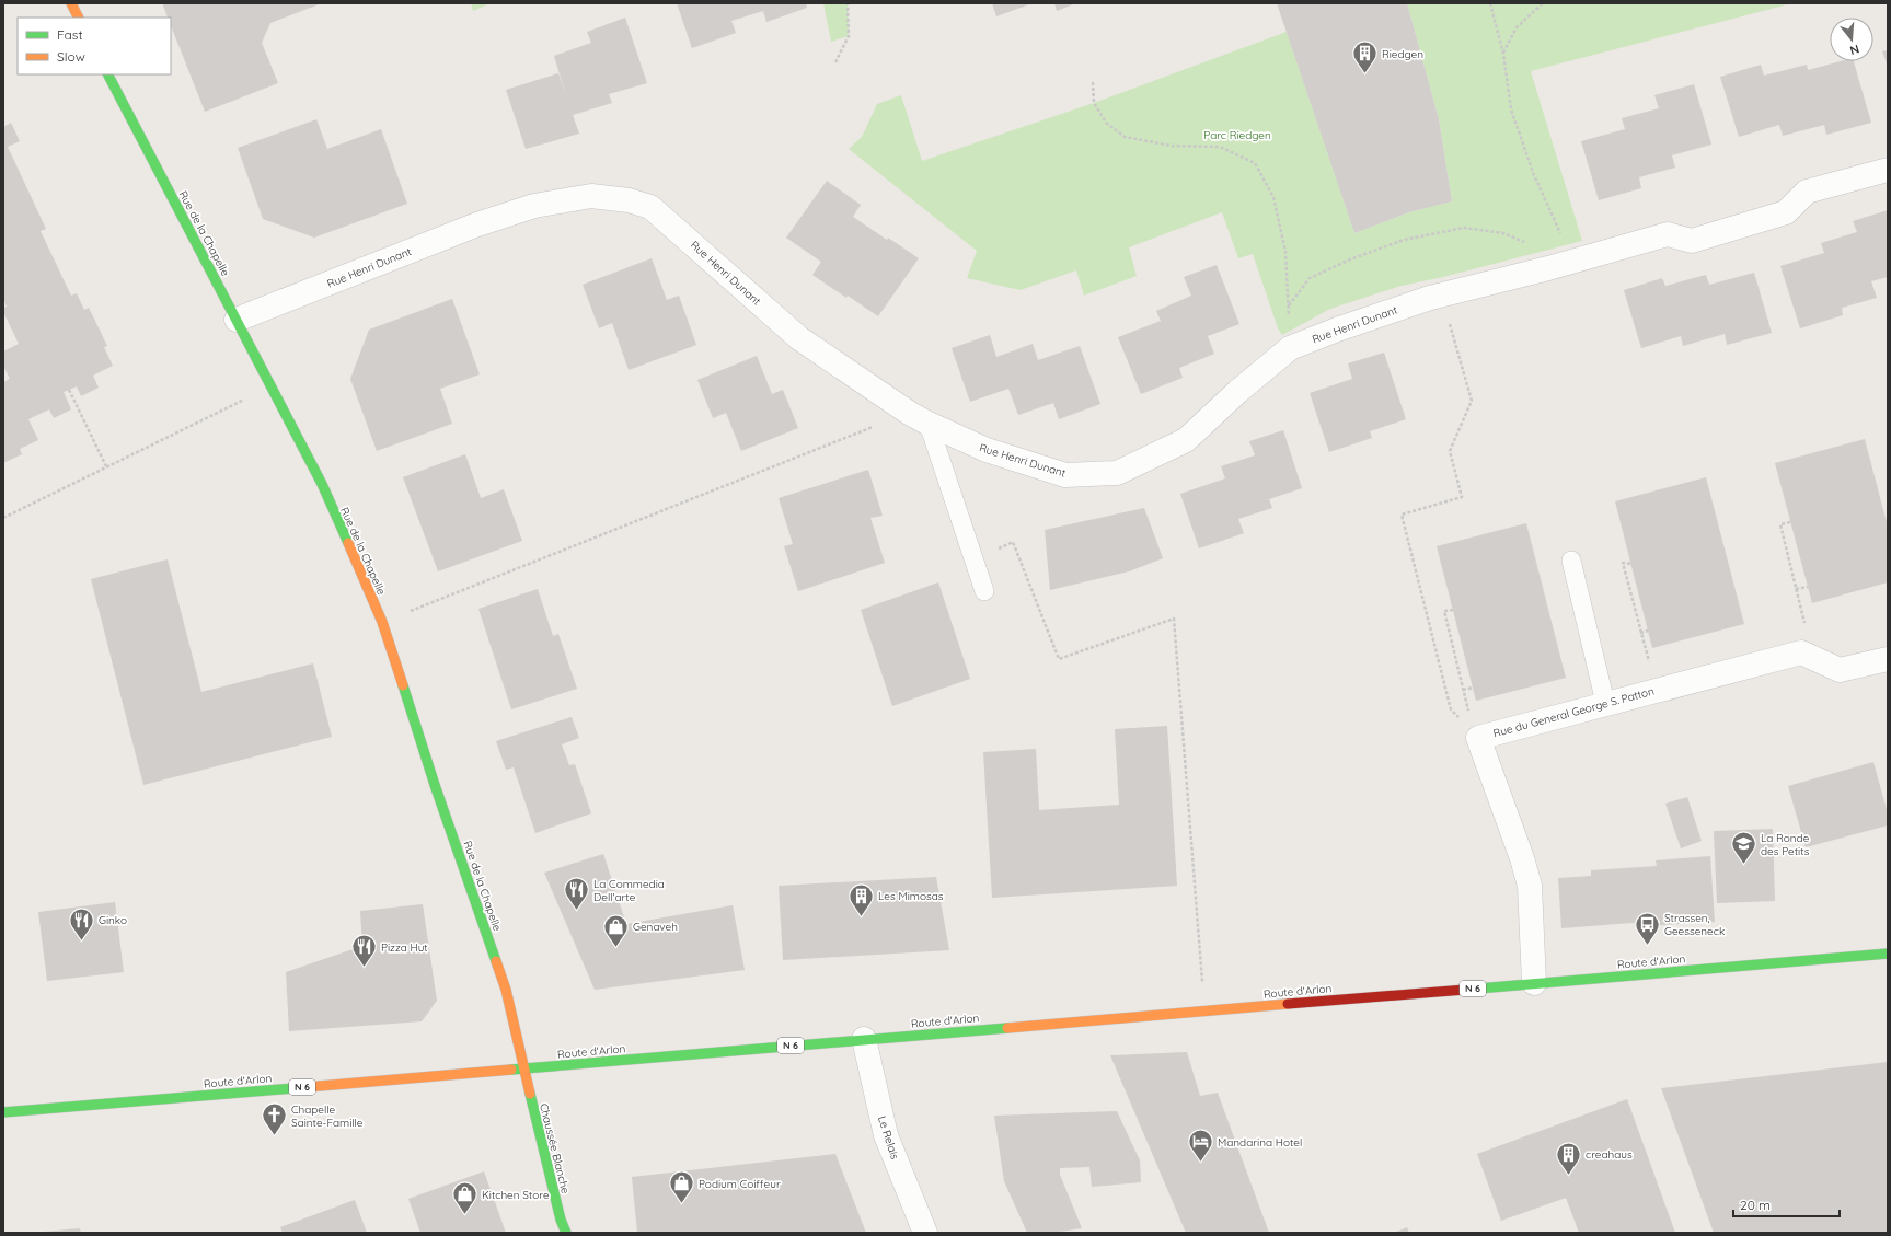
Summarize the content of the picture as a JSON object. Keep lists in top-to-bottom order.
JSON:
{
  "streets": {
    "main road": [
      "Rue de la Chapelle",
      "Route d'Arlon",
      "N 6",
      "Chaussée Blanche"
    ],
    "street": ["Rue Henri Dunant", "Rue du General George S. Patton", "Le Relais"]
  },
  "crossings": [
    ["Rue de la Chapelle", "Rue Henri Dunant"],
    ["Rue de la Chapelle", "Route d'Arlon"],
    ["Rue de la Chapelle", "Chaussée Blanche"],
    ["Rue du General George S. Patton", "Route d'Arlon"],
    ["Route d'Arlon", "Le Relais"],
    ["Route d'Arlon", "Chaussée Blanche"]
  ],
  "parks": ["Parc Riedgen"],
  "places": {
    "building": ["Riedgen", "Les Mimosas", "creahaus"],
    "school or university": ["La Ronde des Petits"],
    "restaurant": ["La Commedia Dell'arte", "Ginko", "Pizza Hut"],
    "bus stop": ["Strassen, Geesseneck"],
    "shop": ["Genaveh", "Podium Coiffeur", "Kitchen Store"],
    "church": ["Chapelle Sainte-Famille"],
    "hotel": ["Mandarina Hotel"]
  },
  "legend": ["Fast", "Slow"],
  "scale_bar": "20 m",
  "north": "bottom"
}
